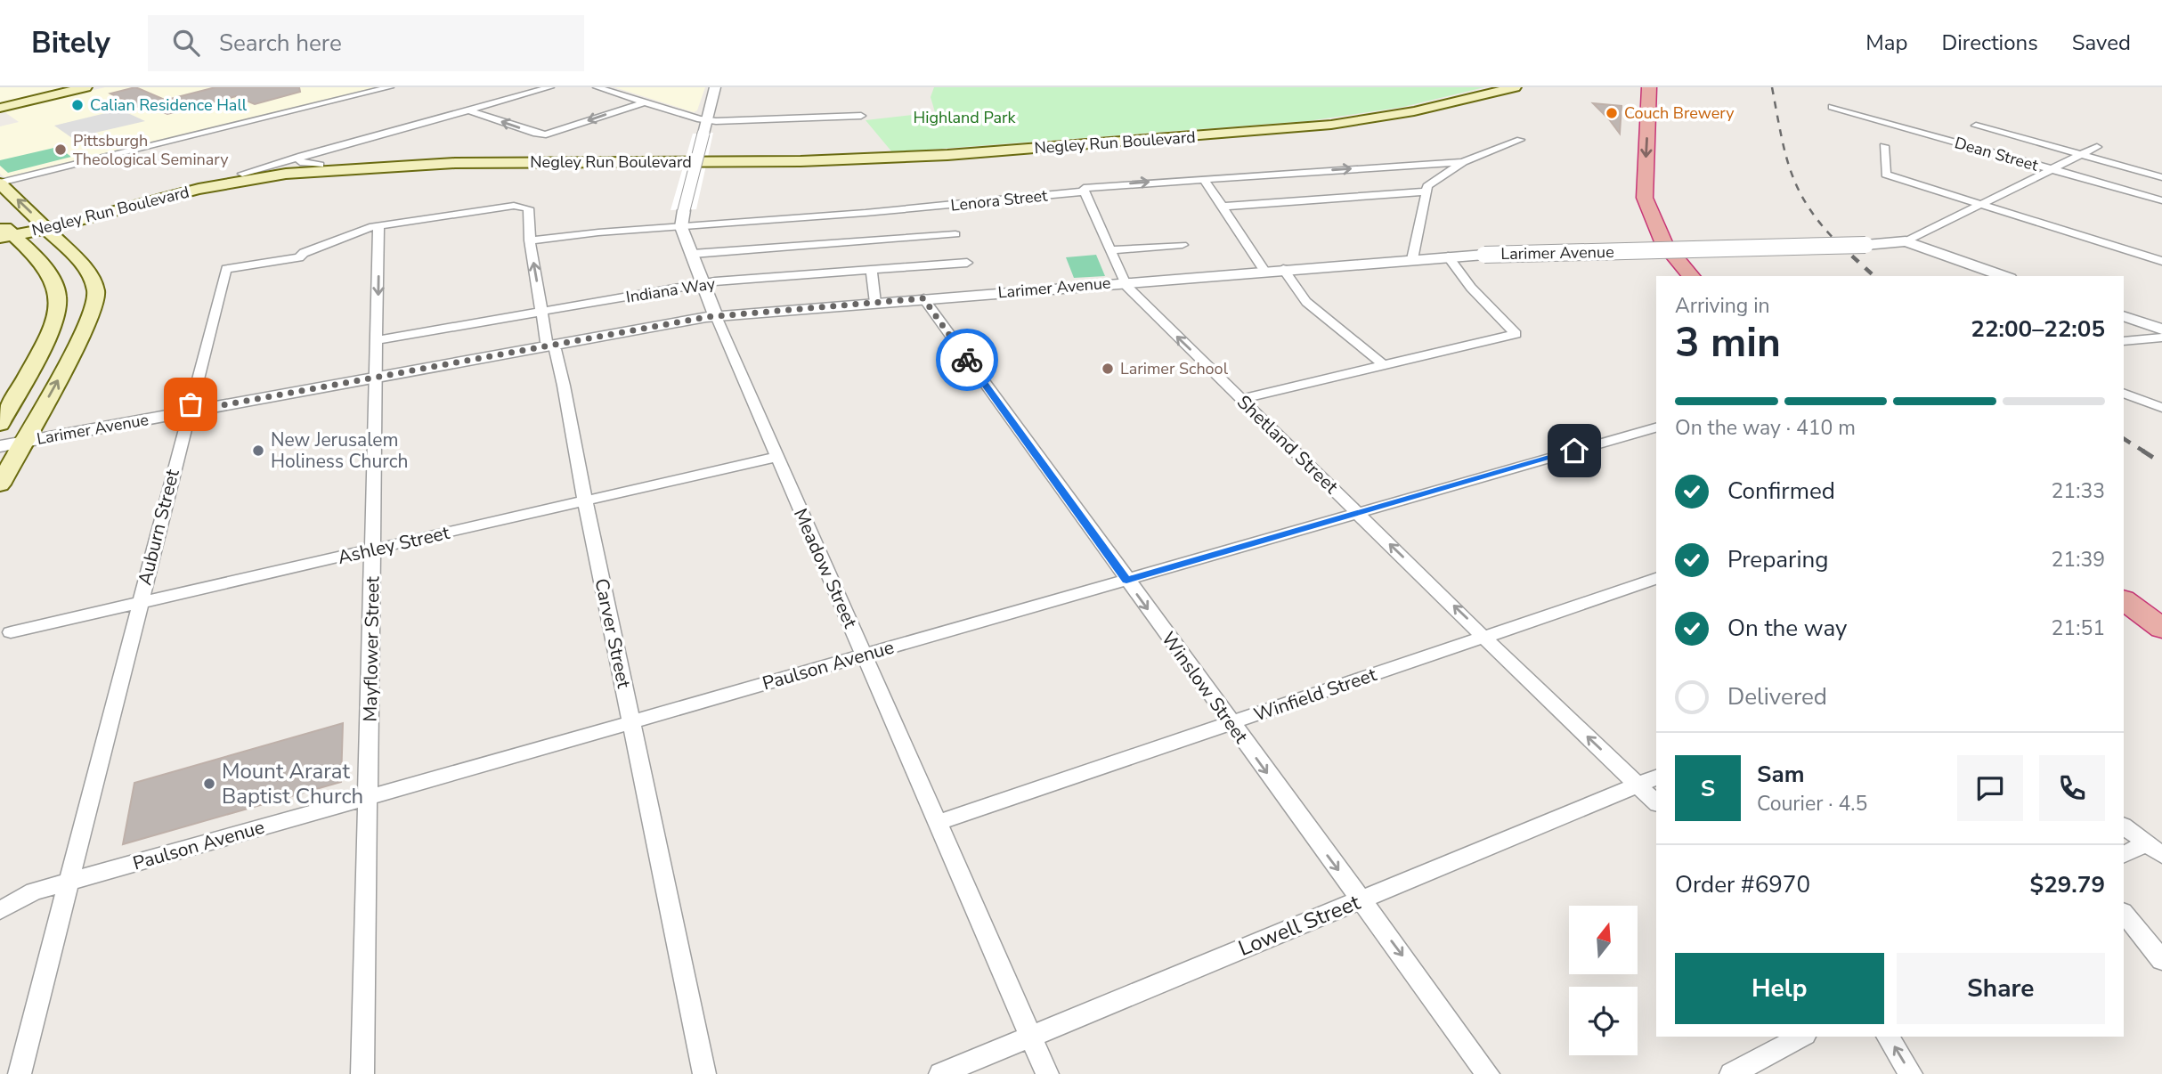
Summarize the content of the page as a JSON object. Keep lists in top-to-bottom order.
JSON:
{
  "streets": {
    "main road": ["Negley Run Boulevard"],
    "street": [
      "Dean Street",
      "Lenora Street",
      "Larimer Avenue",
      "Indiana Way",
      "Shetland Street",
      "Auburn Street",
      "Ashley Street",
      "Meadow Street",
      "Carver Street",
      "Mayflower Street",
      "Paulson Avenue",
      "Winslow Street",
      "Winfield Street",
      "Lowell Street"
    ]
  },
  "crossings": [
    ["Dean Street", "Larimer Avenue"],
    ["Lenora Street", "Shetland Street"],
    ["Lenora Street", "Meadow Street"],
    ["Lenora Street", "Carver Street"],
    ["Larimer Avenue", "Shetland Street"],
    ["Larimer Avenue", "Auburn Street"],
    ["Larimer Avenue", "Meadow Street"],
    ["Larimer Avenue", "Carver Street"],
    ["Larimer Avenue", "Mayflower Street"],
    ["Larimer Avenue", "Winslow Street"],
    ["Indiana Way", "Meadow Street"],
    ["Indiana Way", "Carver Street"],
    ["Indiana Way", "Mayflower Street"],
    ["Shetland Street", "Paulson Avenue"],
    ["Shetland Street", "Winfield Street"],
    ["Shetland Street", "Lowell Street"],
    ["Auburn Street", "Ashley Street"],
    ["Auburn Street", "Carver Street"],
    ["Auburn Street", "Mayflower Street"],
    ["Auburn Street", "Paulson Avenue"],
    ["Ashley Street", "Meadow Street"],
    ["Ashley Street", "Carver Street"],
    ["Ashley Street", "Mayflower Street"],
    ["Meadow Street", "Paulson Avenue"],
    ["Meadow Street", "Winfield Street"],
    ["Meadow Street", "Lowell Street"],
    ["Carver Street", "Paulson Avenue"],
    ["Mayflower Street", "Paulson Avenue"],
    ["Paulson Avenue", "Winslow Street"],
    ["Winslow Street", "Winfield Street"],
    ["Winslow Street", "Lowell Street"]
  ],
  "one_way": ["Shetland Street", "Winslow Street"],
  "parks": ["Highland Park"],
  "places": [
    "Calian Residence Hall",
    "Couch Brewery",
    "Pittsburgh Theological Seminary",
    "Larimer School",
    "New Jerusalem Holiness Church",
    "Mount Ararat Baptist Church"
  ],
  "north": "top",
  "page": {
    "header": "Bitely",
    "search": "Search here",
    "nav": ["Map", "Directions", "Saved"],
    "heading": ["3 min", "Arriving in", "22:00–22:05"],
    "panel": [
      "Sam",
      "Courier · 4.5",
      "Order #6970",
      "$29.79"
    ],
    "bar": "On the way · 410 m",
    "list": [
      ["Confirmed", "21:33"],
      ["Preparing", "21:39"],
      ["On the way", "21:51"],
      "Delivered"
    ],
    "round": "S",
    "buttons": ["Help", "Share"]
  }
}
